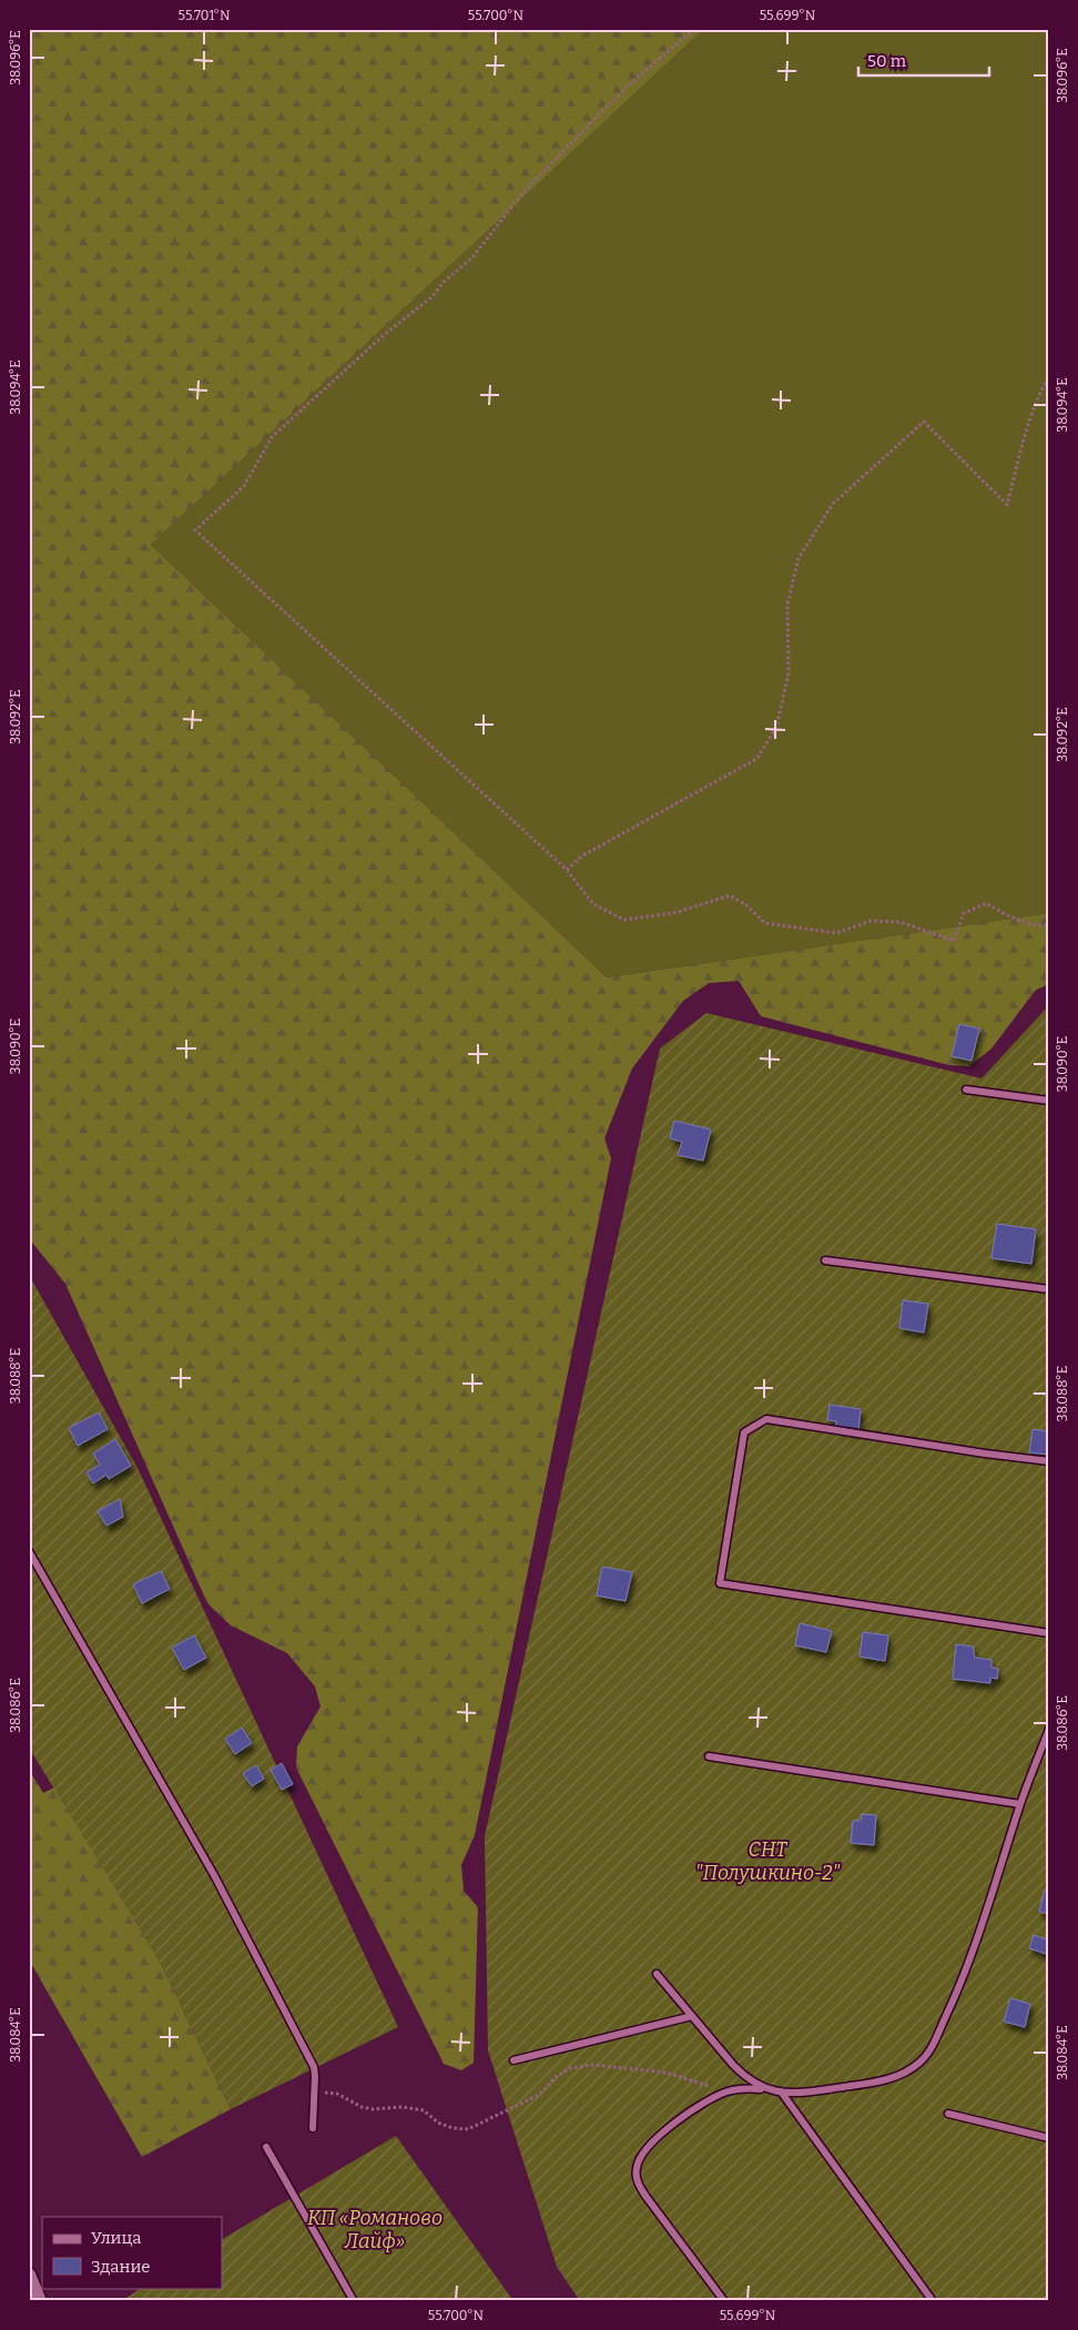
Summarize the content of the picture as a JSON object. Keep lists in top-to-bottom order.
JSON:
{
  "parks": ["СНТ \"Полушкино-2\"", "КП «Романово Лайф»"],
  "legend": ["Улица", "Здание"],
  "scale_bar": "50 m",
  "coordinates": [
    "55.701°N",
    "55.700°N",
    "55.699°N",
    "38.096°E",
    "38.094°E",
    "38.092°E",
    "38.090°E",
    "38.088°E",
    "38.086°E",
    "38.084°E"
  ]
}
